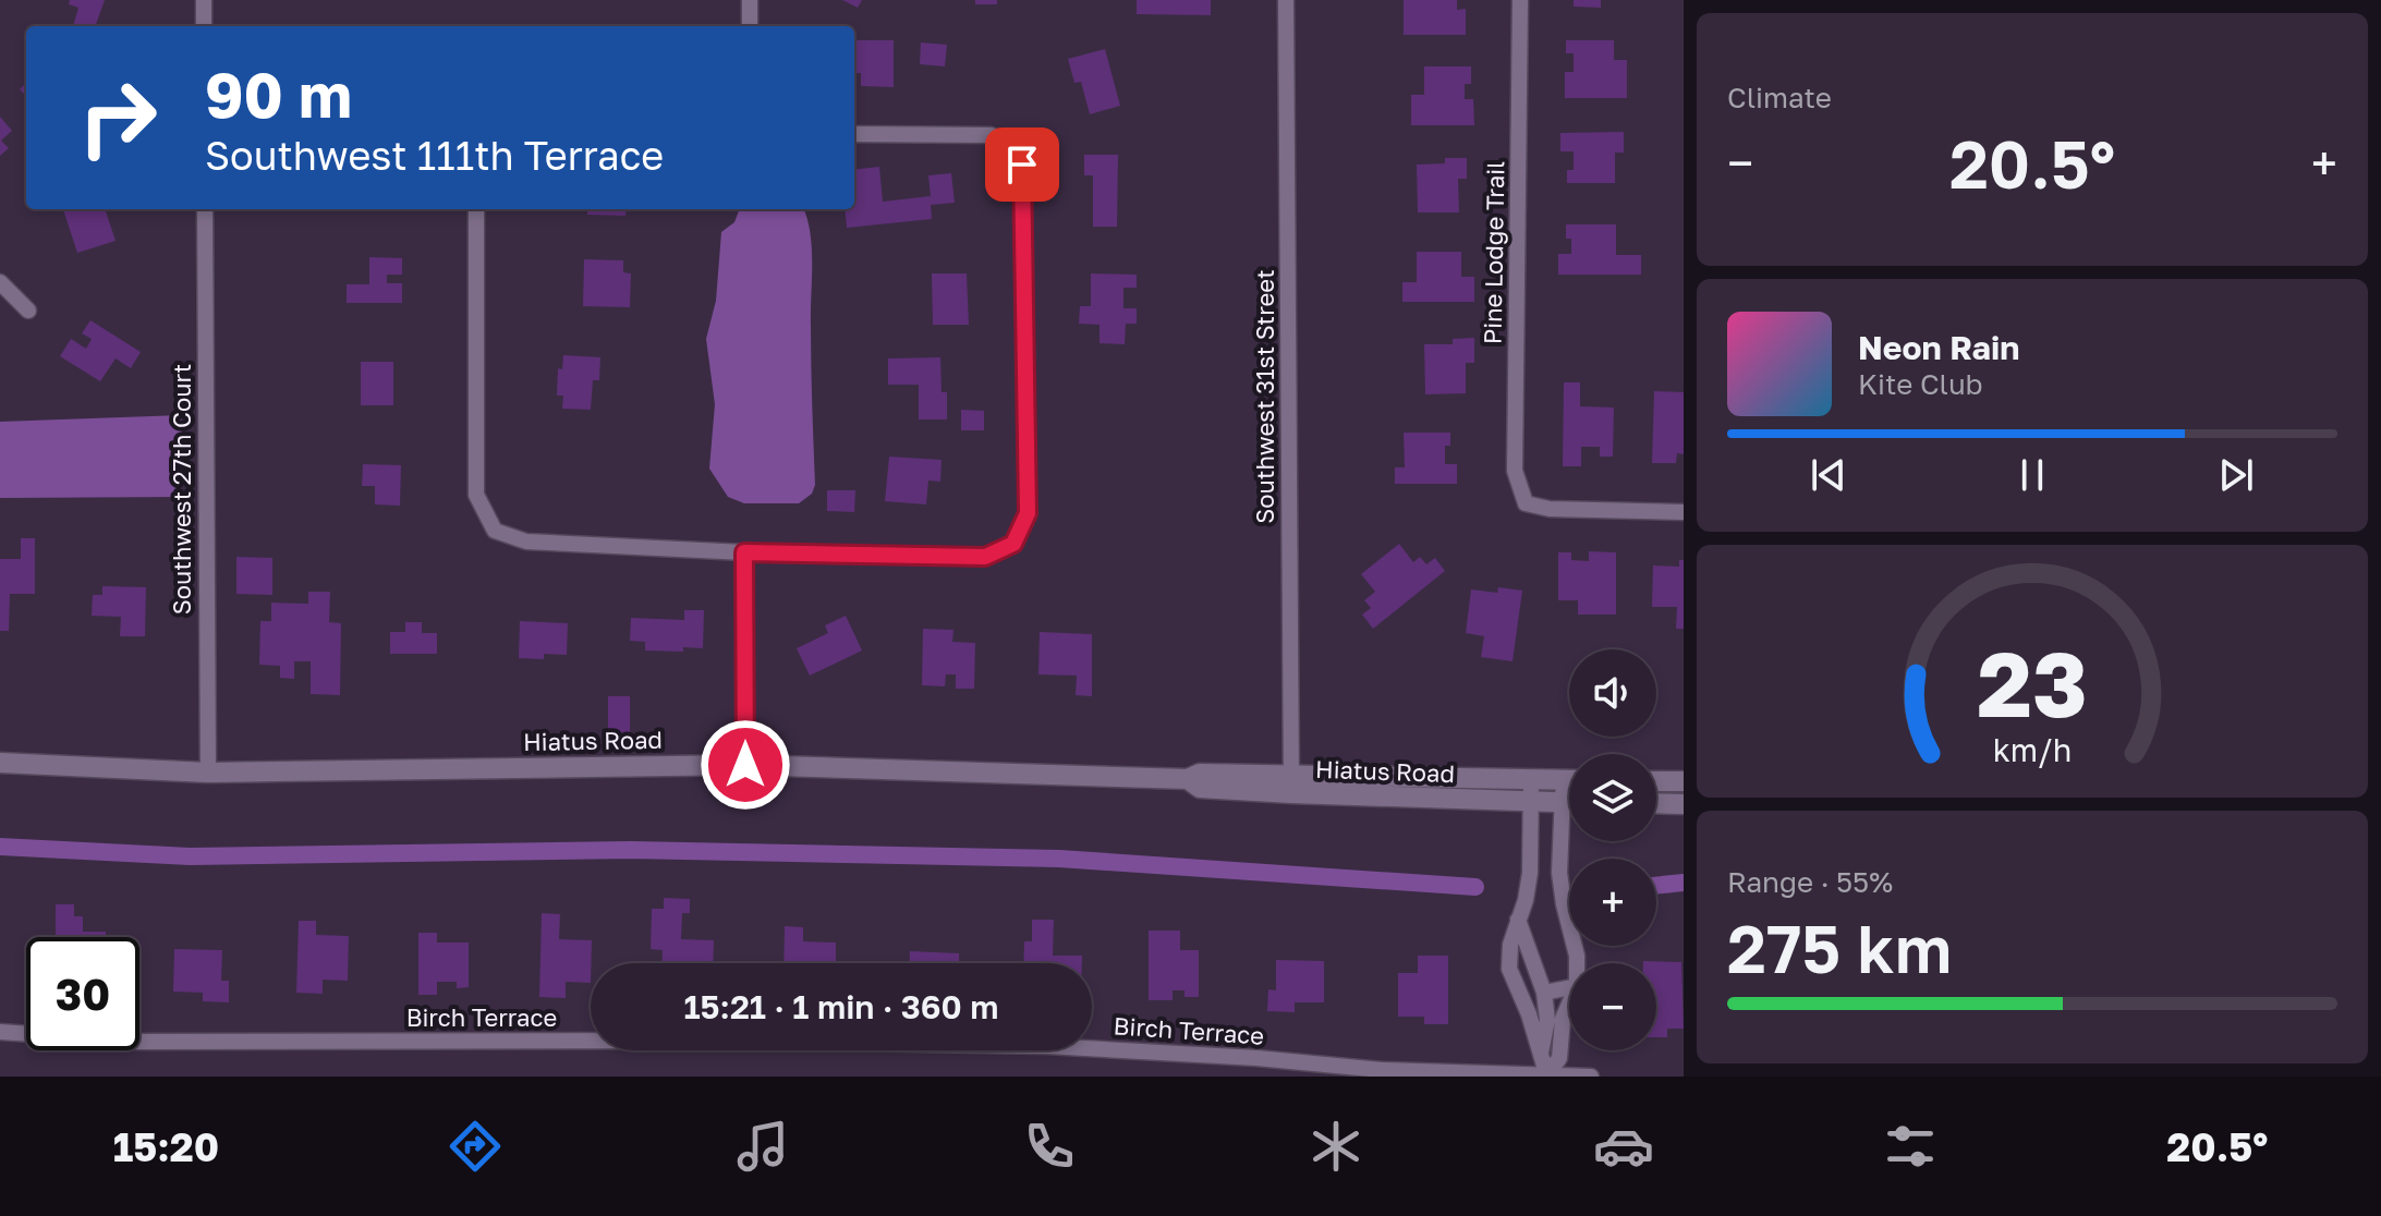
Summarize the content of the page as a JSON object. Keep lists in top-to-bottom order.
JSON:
{
  "streets": {
    "street": [
      "Pine Lodge Trail",
      "Southwest 31st Street",
      "Southwest 27th Court",
      "Hiatus Road",
      "Birch Terrace"
    ]
  },
  "crossings": [
    ["Southwest 31st Street", "Hiatus Road"],
    ["Southwest 27th Court", "Hiatus Road"]
  ],
  "page": {
    "tile": [
      "Climate",
      ["Range · 55%", "275 km"]
    ],
    "turn": ["90 m", "Southwest 111th Terrace"],
    "heat": ["−", "20.5°", "+"],
    "song": ["Neon Rain", "Kite Club"],
    "map_buttons": ["+", "−"],
    "limit": "30",
    "trip": "15:21 · 1 min · 360 m",
    "tabs": ["15:20", "20.5°"],
    "gauge": ["23", "km/h"]
  }
}
